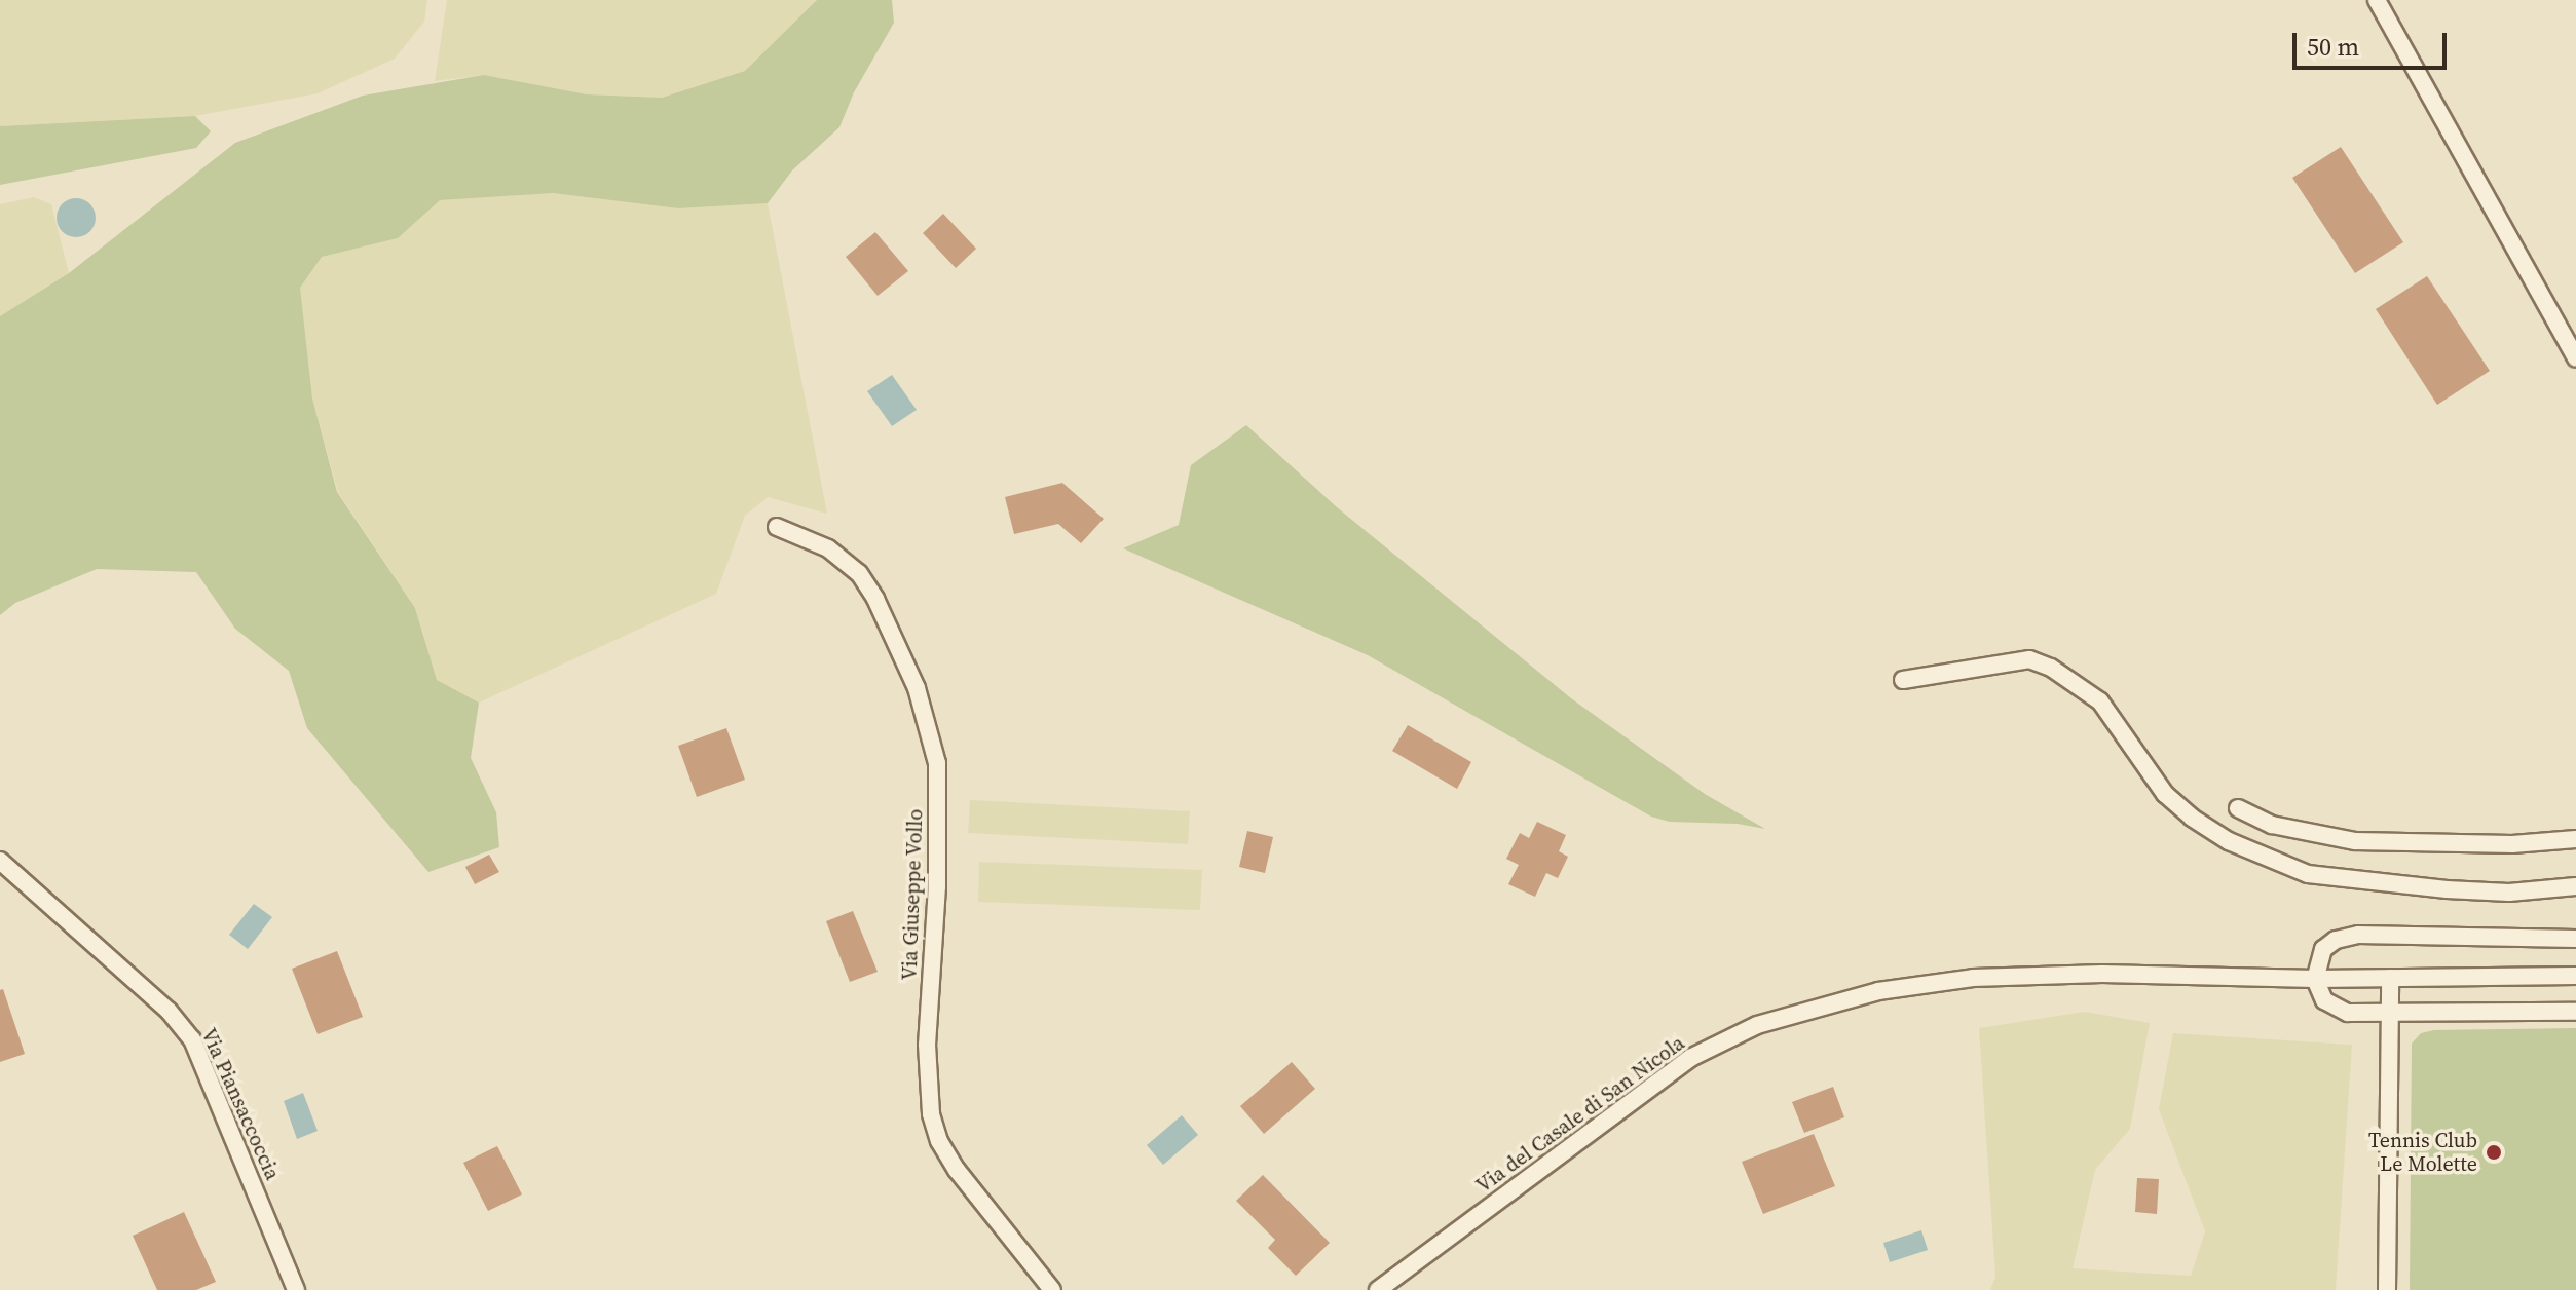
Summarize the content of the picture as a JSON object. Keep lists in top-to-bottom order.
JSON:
{
  "streets": {
    "street": ["Via Giuseppe Vollo", "Via Piansaccoccia", "Via del Casale di San Nicola"]
  },
  "places": ["Tennis Club Le Molette"],
  "scale_bar": "50 m"
}
